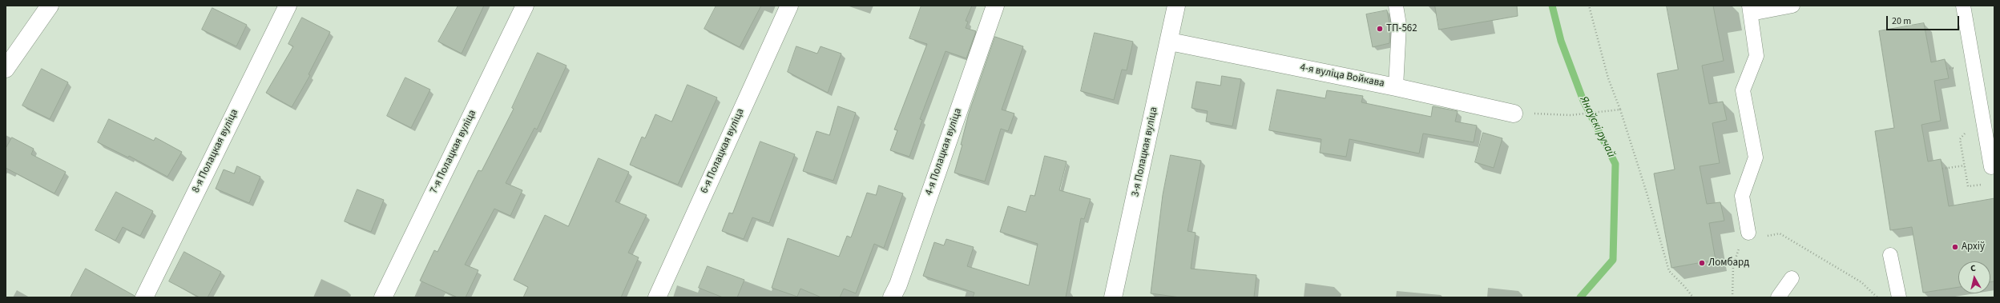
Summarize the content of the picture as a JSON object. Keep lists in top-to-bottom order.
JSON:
{
  "streets": {
    "street": [
      "4-я вуліца Войкава",
      "8-я Полацкая вуліца",
      "6-я Полацкая вуліца",
      "7-я Полацкая вуліца",
      "4-я Полацкая вуліца",
      "3-я Полацкая вуліца"
    ]
  },
  "crossings": [
    ["4-я вуліца Войкава", "3-я Полацкая вуліца"]
  ],
  "water": ["Янаўскі ручай"],
  "places": ["ТП-562", "Архіў", "Ломбард"],
  "scale_bar": "20 m",
  "north": "top"
}
